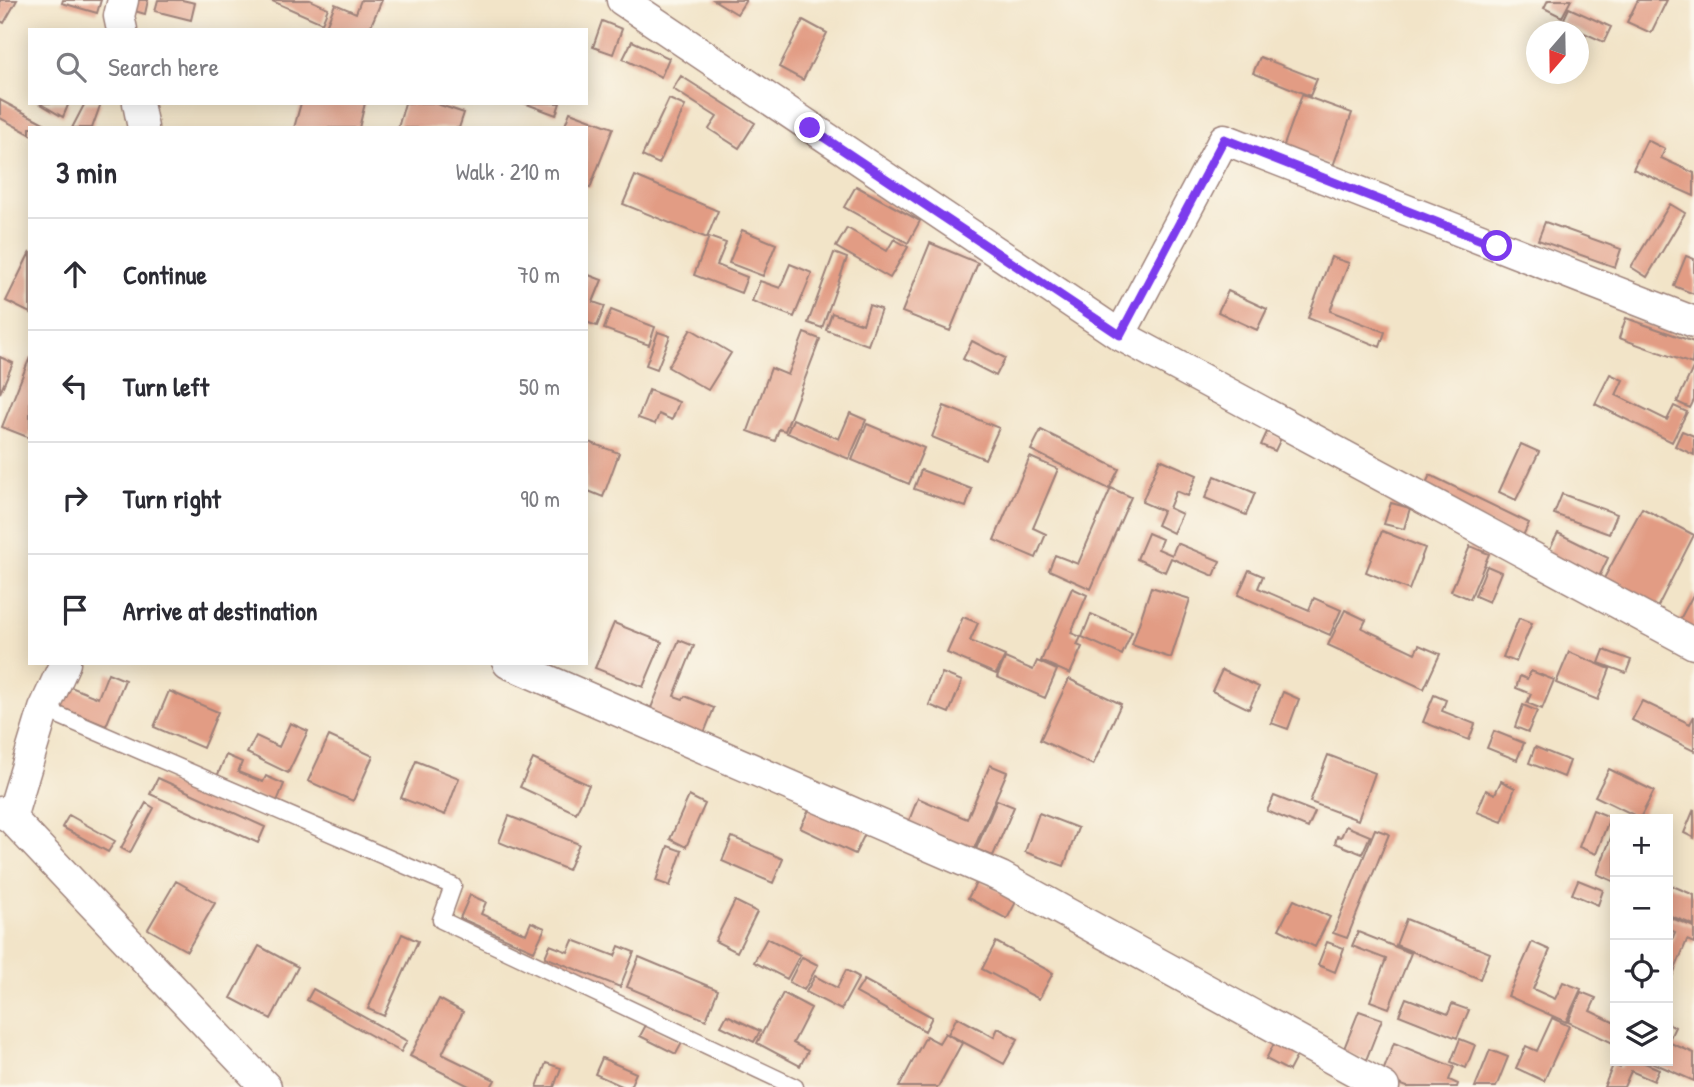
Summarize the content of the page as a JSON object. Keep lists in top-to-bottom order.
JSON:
{
  "north": "bottom",
  "page": {
    "search": "Search here",
    "heading": ["3 min", "Walk · 210 m"],
    "list": [
      ["Continue", "70 m"],
      ["Turn left", "50 m"],
      ["Turn right", "90 m"],
      "Arrive at destination"
    ],
    "map_buttons": ["+", "−"]
  }
}
